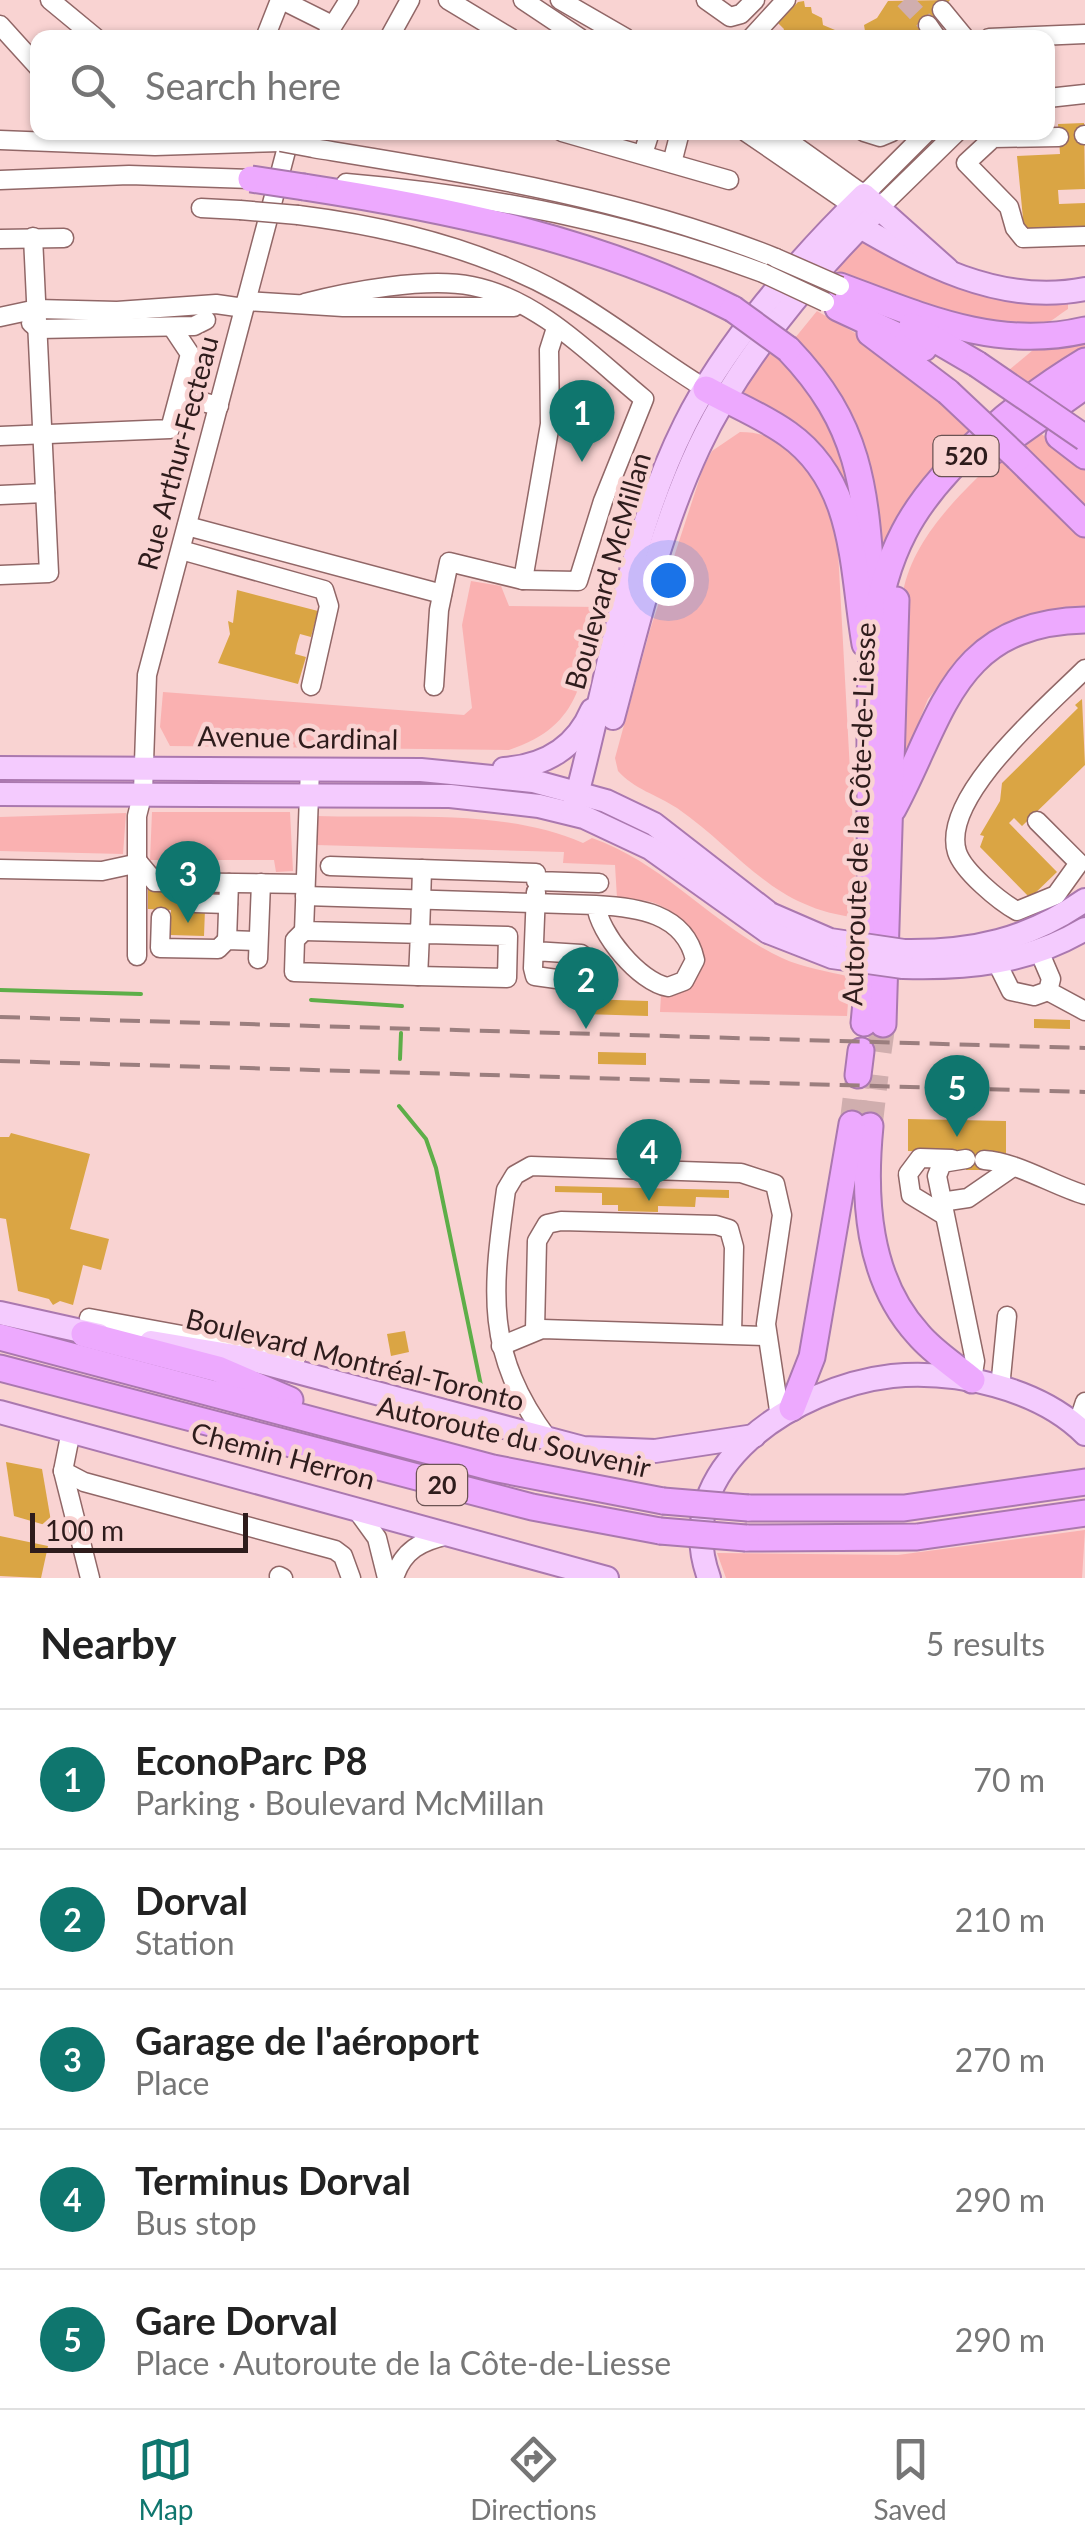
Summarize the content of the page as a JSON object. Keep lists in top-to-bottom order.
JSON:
{
  "streets": {
    "highway": [
      "520",
      "Autoroute de la Côte-de-Liesse",
      "Autoroute du Souvenir",
      "20"
    ],
    "main road": [
      "Boulevard McMillan",
      "Avenue Cardinal",
      "Boulevard Montréal-Toronto",
      "Chemin Herron"
    ],
    "street": ["Rue Arthur-Fecteau"]
  },
  "crossings": [
    ["Rue Arthur-Fecteau", "Avenue Cardinal"],
    ["Boulevard McMillan", "Avenue Cardinal"]
  ],
  "scale_bar": "100 m",
  "page": {
    "search": "Search here",
    "pins": [
      "1",
      "3",
      "2",
      "5",
      "4"
    ],
    "scale": "100 m",
    "heading": ["Nearby", "5 results"],
    "list": [
      {
        "mark": "1",
        "name": "EconoParc P8",
        "note": "Parking · Boulevard McMillan",
        "value": "70 m"
      },
      {
        "mark": "2",
        "name": "Dorval",
        "note": "Station",
        "value": "210 m"
      },
      {
        "mark": "3",
        "name": "Garage de l'aéroport",
        "note": "Place",
        "value": "270 m"
      },
      {
        "mark": "4",
        "name": "Terminus Dorval",
        "note": "Bus stop",
        "value": "290 m"
      },
      {
        "mark": "5",
        "name": "Gare Dorval",
        "note": "Place · Autoroute de la Côte-de-Liesse",
        "value": "290 m"
      }
    ],
    "nav": ["Map", "Directions", "Saved"]
  }
}
